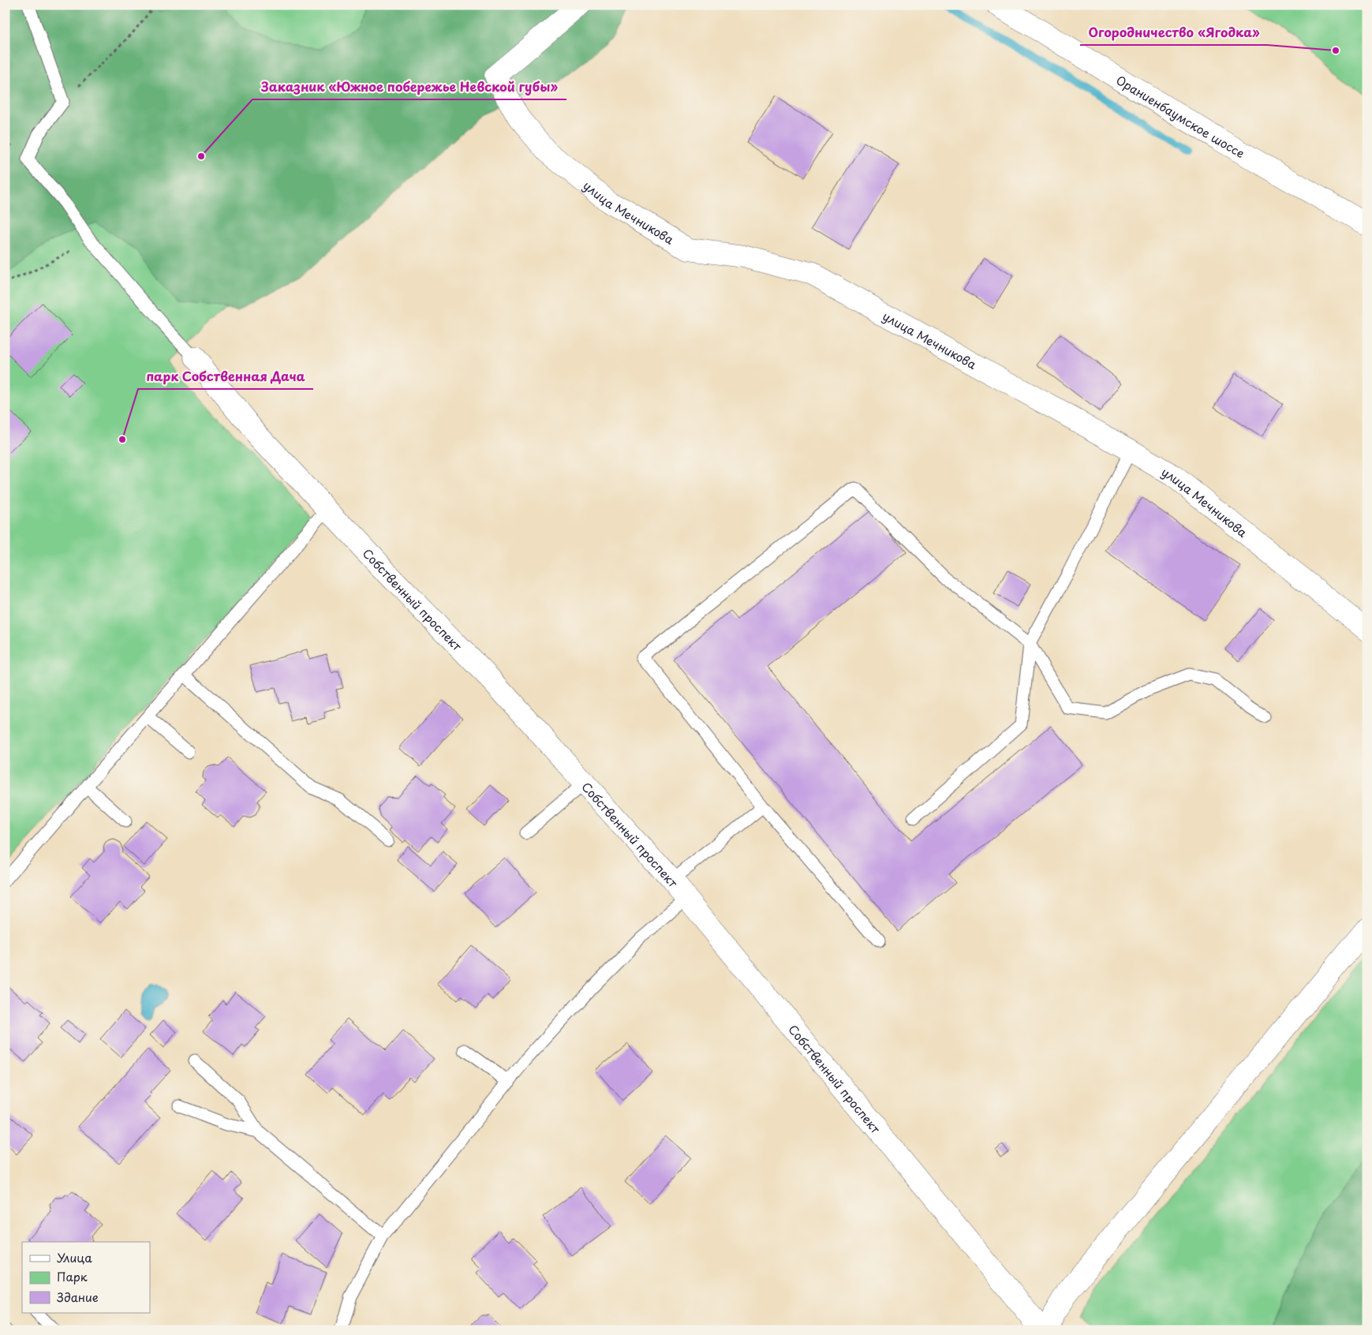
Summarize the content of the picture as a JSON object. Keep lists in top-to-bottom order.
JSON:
{
  "streets": {
    "street": ["Ораниенбаумское шоссе", "улица Мечникова", "Собственный проспект"]
  },
  "places": ["Огородничество «Ягодка»", "Заказник «Южное побережье Невской губы»", "парк Собственная Дача"],
  "legend": ["Улица", "Парк", "Здание"]
}
